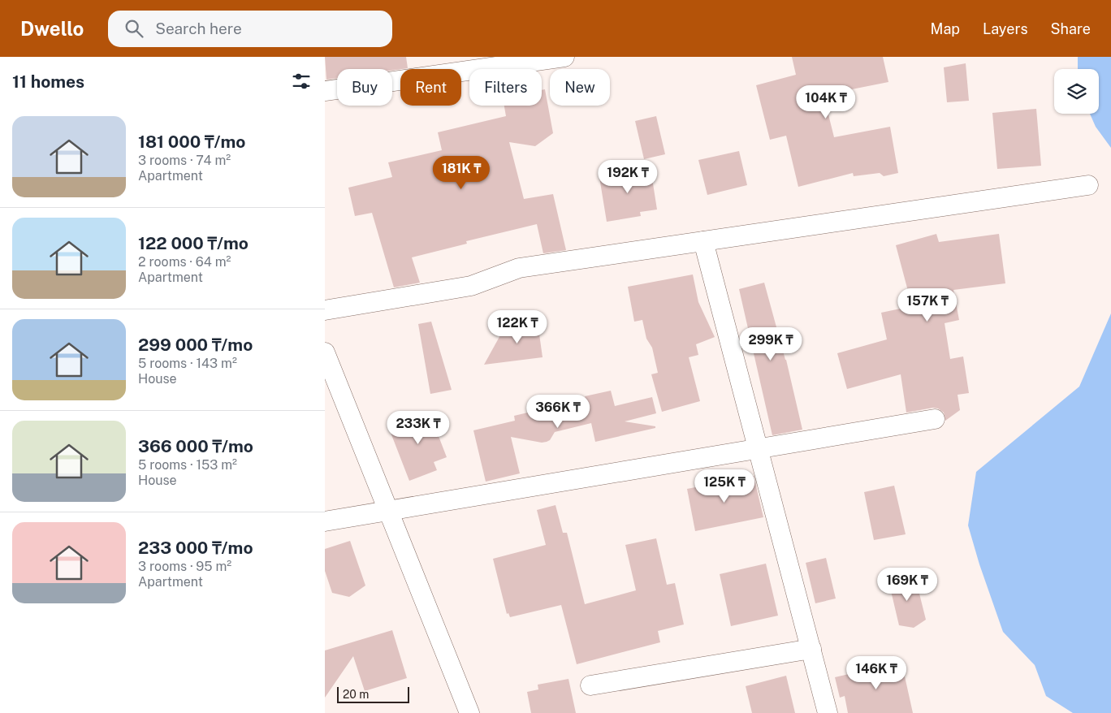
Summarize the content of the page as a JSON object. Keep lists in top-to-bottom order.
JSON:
{
  "scale_bar": "20 m",
  "page": {
    "header": "Dwello",
    "search": "Search here",
    "nav": ["Map", "Layers", "Share"],
    "heading": "11 homes",
    "chip": [
      "Buy",
      "Rent",
      "Filters",
      "New"
    ],
    "price": [
      "104K ₸",
      "181K ₸",
      "192K ₸",
      "157K ₸",
      "122K ₸",
      "299K ₸",
      "366K ₸",
      "233K ₸",
      "125K ₸",
      "169K ₸",
      "146K ₸"
    ],
    "list": [
      {
        "name": "181 000 ₸/mo",
        "note": "3 rooms · 74 m² · Apartment"
      },
      {
        "name": "122 000 ₸/mo",
        "note": "2 rooms · 64 m² · Apartment"
      },
      {
        "name": "299 000 ₸/mo",
        "note": "5 rooms · 143 m² · House"
      },
      {
        "name": "366 000 ₸/mo",
        "note": "5 rooms · 153 m² · House"
      },
      {
        "name": "233 000 ₸/mo",
        "note": "3 rooms · 95 m² · Apartment"
      }
    ],
    "scale": "20 m"
  }
}
